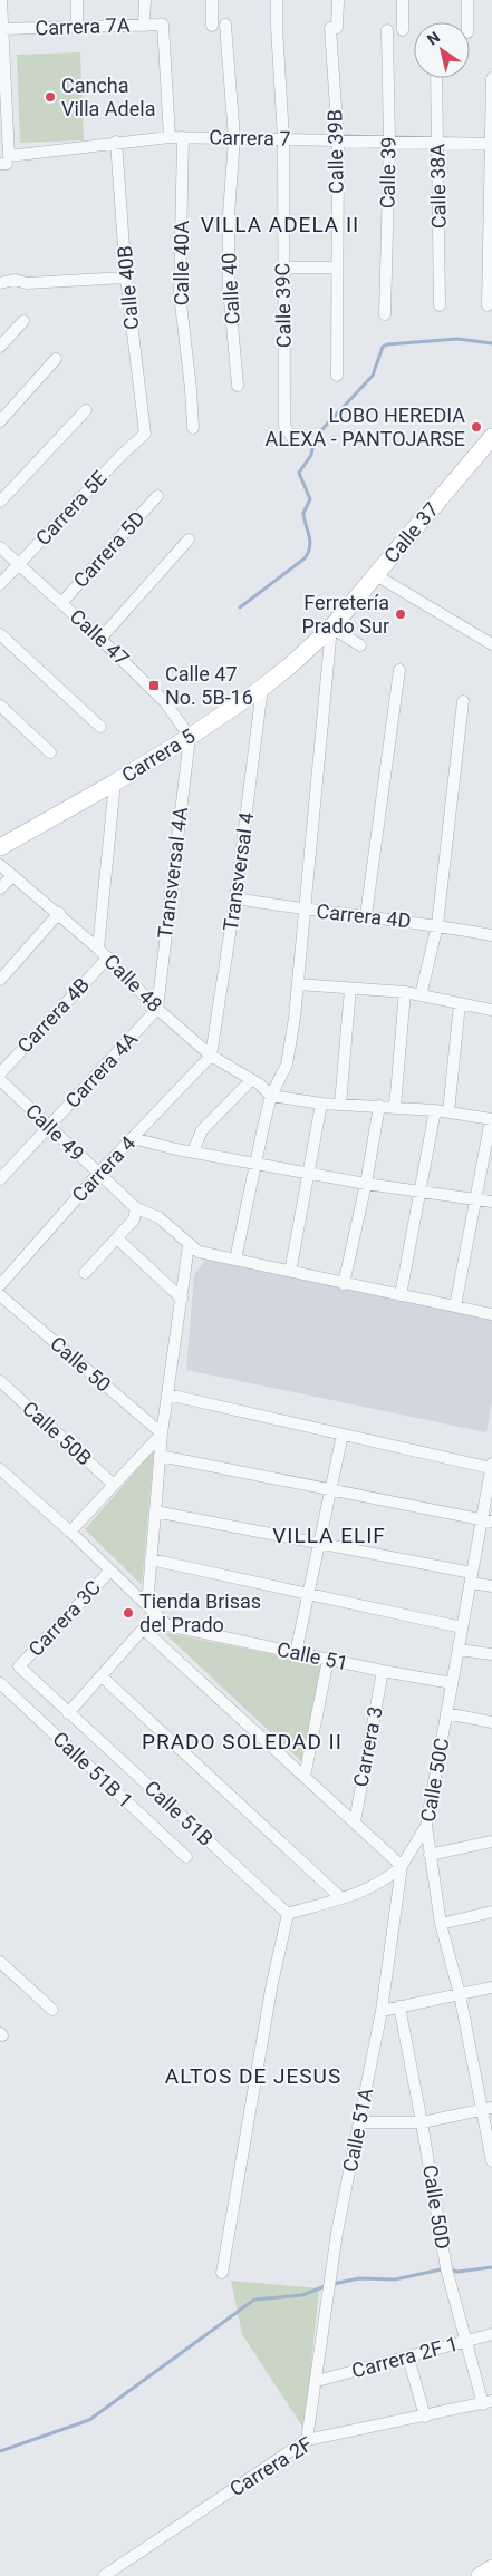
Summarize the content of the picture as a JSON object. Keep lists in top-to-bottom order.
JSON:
{
  "streets": {
    "main road": ["Calle 37", "Carrera 5"],
    "street": [
      "Carrera 7A",
      "Carrera 7",
      "Calle 39B",
      "Calle 39",
      "Calle 38A",
      "Calle 40A",
      "Calle 40B",
      "Calle 40",
      "Calle 39C",
      "Carrera 5E",
      "Carrera 5D",
      "Calle 47",
      "Transversal 4",
      "Transversal 4A",
      "Carrera 4D",
      "Calle 48",
      "Carrera 4B",
      "Carrera 4A",
      "Calle 49",
      "Carrera 4",
      "Calle 50",
      "Calle 50B",
      "Carrera 3C",
      "Calle 51",
      "Carrera 3",
      "Calle 51B 1",
      "Calle 50C",
      "Calle 51B",
      "Calle 51A",
      "Calle 50D",
      "Carrera 2F 1",
      "Carrera 2F"
    ]
  },
  "crossings": [
    ["Carrera 7A", "Carrera 7"],
    ["Carrera 7", "Calle 39B"],
    ["Carrera 7", "Calle 39"],
    ["Carrera 7", "Calle 38A"],
    ["Carrera 7", "Calle 40A"],
    ["Carrera 7", "Calle 40B"],
    ["Carrera 7", "Calle 40"],
    ["Carrera 7", "Calle 39C"],
    ["Calle 40B", "Carrera 5E"],
    ["Carrera 5E", "Calle 47"],
    ["Calle 37", "Carrera 5"],
    ["Carrera 5D", "Calle 47"],
    ["Calle 47", "Carrera 5"],
    ["Calle 47", "Transversal 4A"],
    ["Carrera 5", "Transversal 4"],
    ["Carrera 5", "Transversal 4A"],
    ["Transversal 4", "Carrera 4D"],
    ["Transversal 4", "Calle 48"],
    ["Transversal 4", "Carrera 4"],
    ["Transversal 4A", "Calle 48"],
    ["Transversal 4A", "Carrera 4A"],
    ["Calle 48", "Carrera 4B"],
    ["Calle 48", "Carrera 4A"],
    ["Calle 48", "Carrera 4"],
    ["Carrera 4A", "Calle 49"],
    ["Calle 49", "Carrera 4"],
    ["Carrera 3C", "Calle 51"],
    ["Carrera 3C", "Calle 51B"],
    ["Calle 51", "Carrera 3"],
    ["Calle 51", "Calle 50C"],
    ["Calle 50C", "Calle 51A"],
    ["Calle 51A", "Carrera 2F 1"],
    ["Calle 51A", "Carrera 2F"],
    ["Calle 50D", "Carrera 2F 1"],
    ["Calle 50D", "Carrera 2F"]
  ],
  "districts": [
    "VILLA ADELA II",
    "VILLA ELIF",
    "PRADO SOLEDAD II",
    "ALTOS DE JESUS"
  ],
  "places": {
    "other": [
      "Cancha Villa Adela",
      "LOBO HEREDIA ALEXA - PANTOJARSE",
      "Ferretería Prado Sur",
      "Tienda Brisas del Prado"
    ],
    "transit": ["Calle 47 No. 5B-16"]
  },
  "north": "top left"
}
